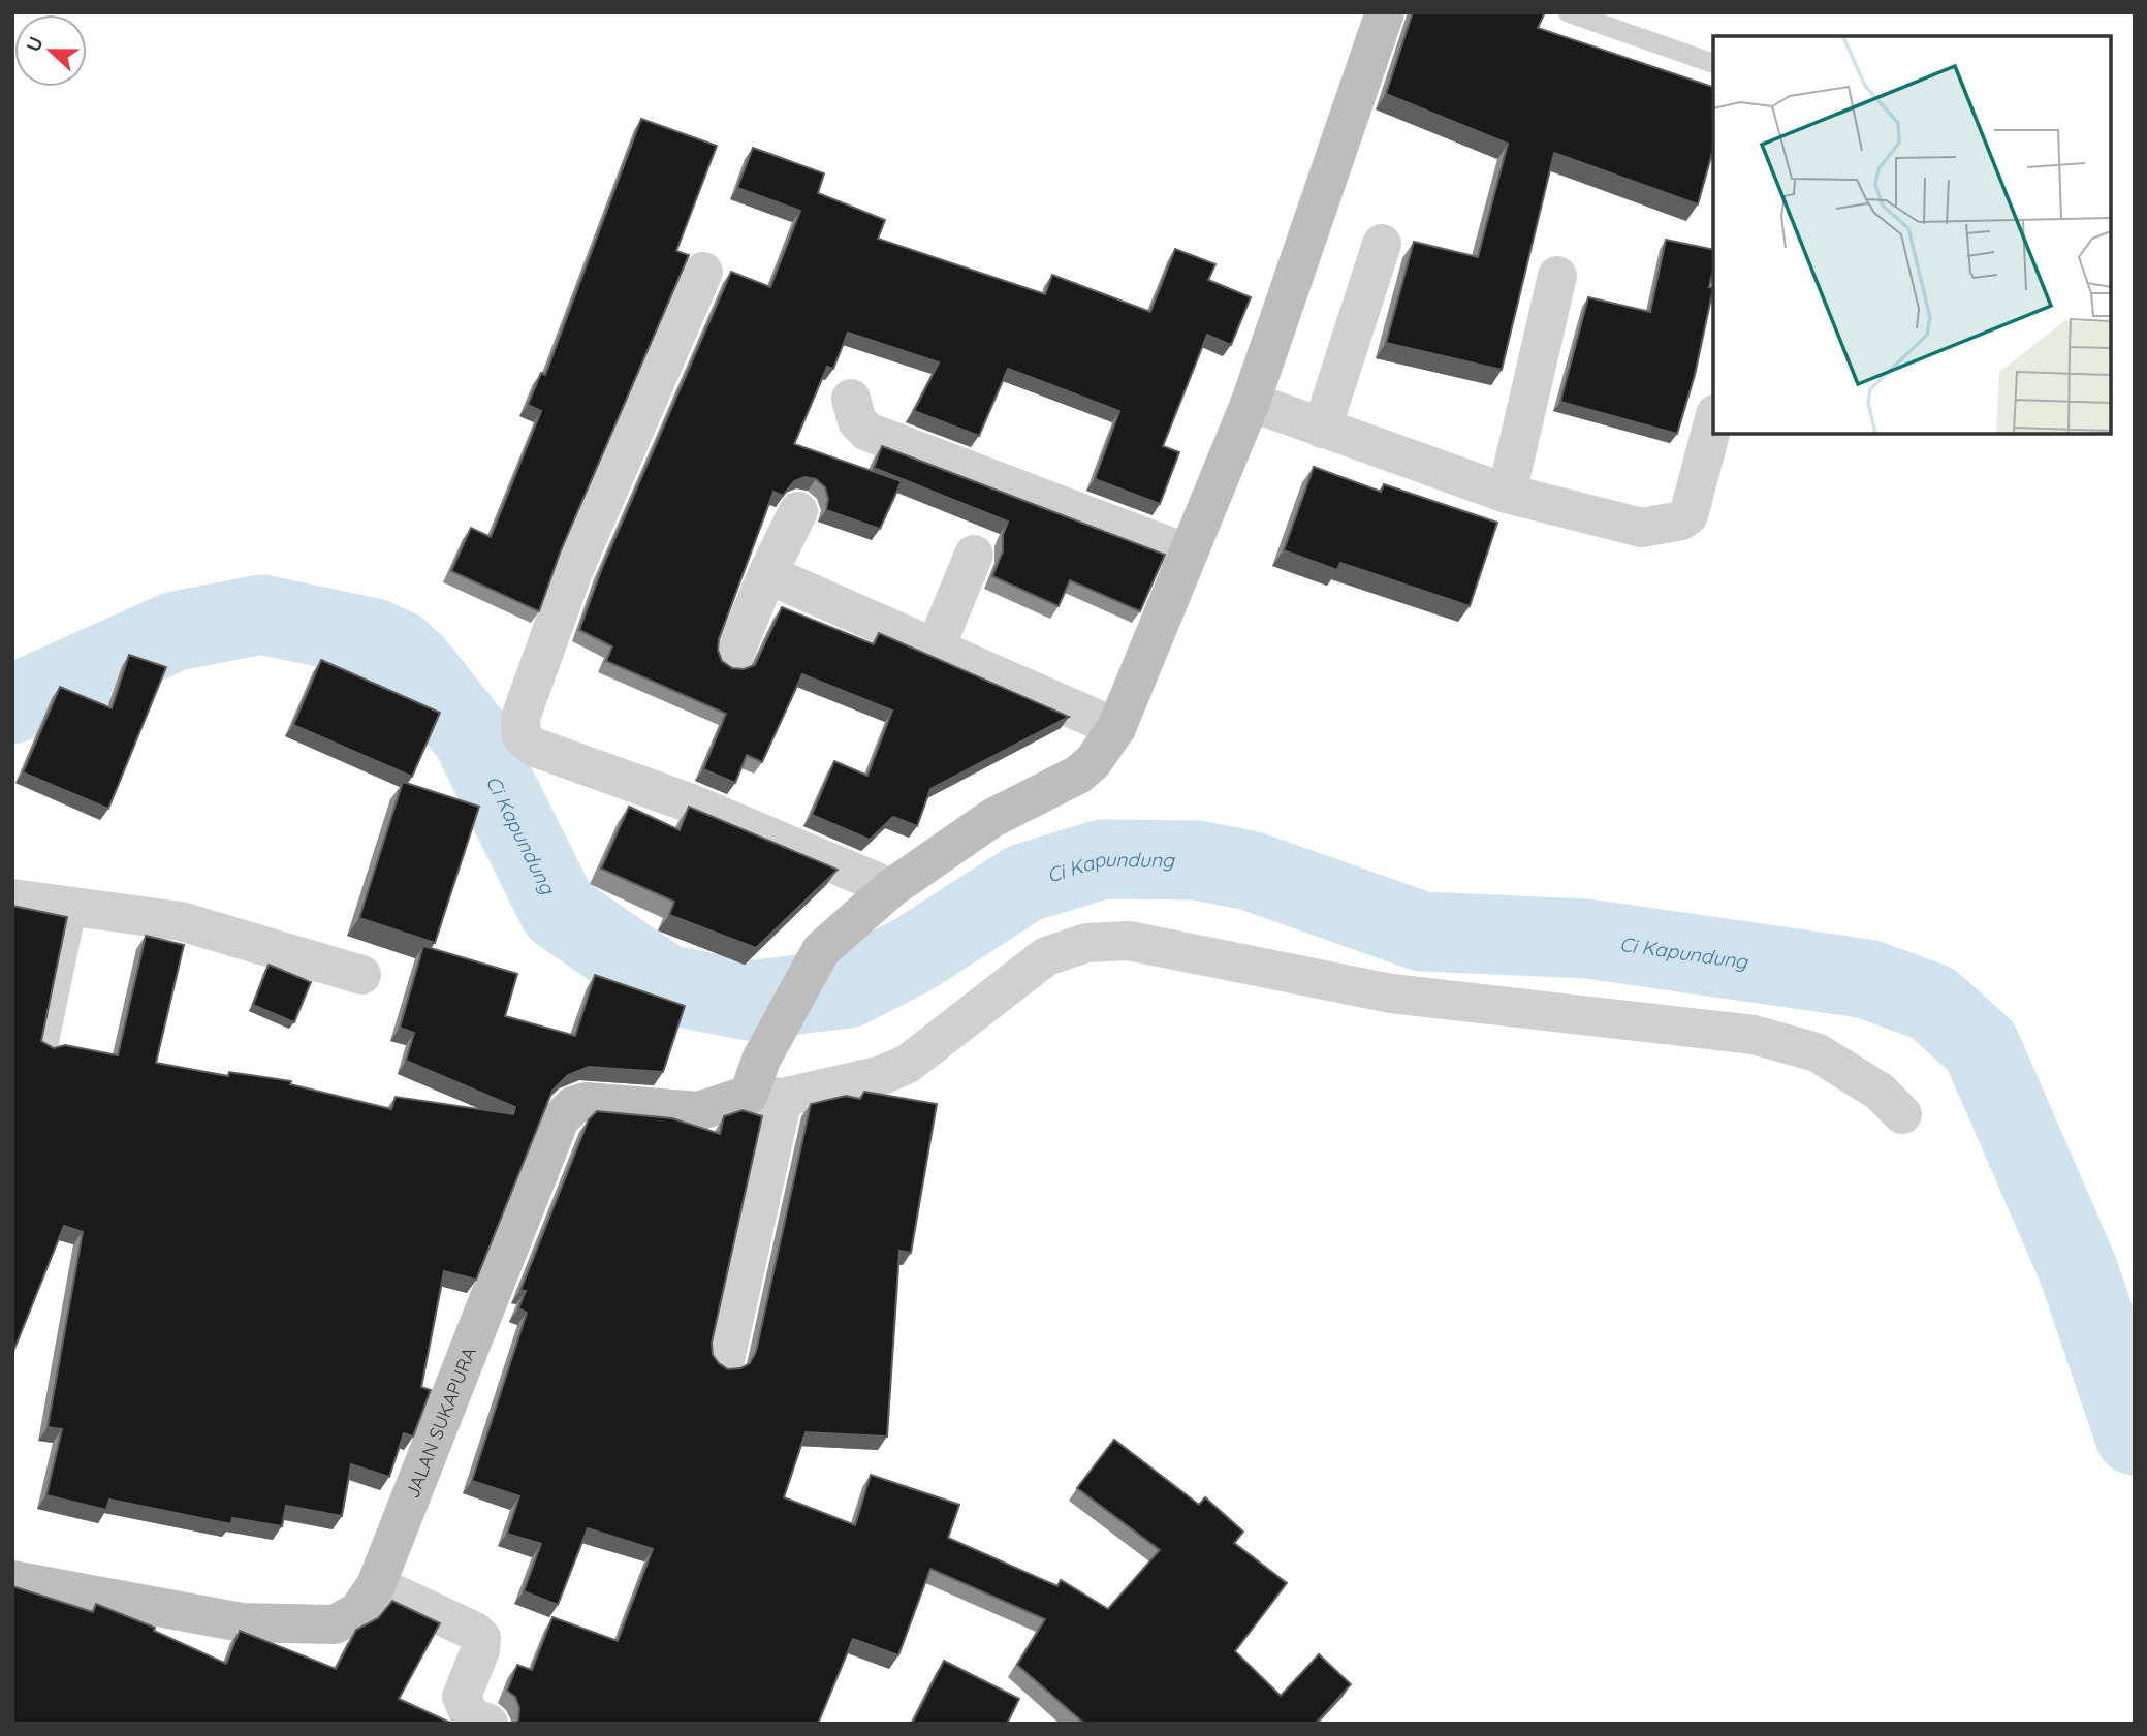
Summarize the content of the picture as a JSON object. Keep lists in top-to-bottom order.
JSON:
{
  "streets": {
    "street": ["JALAN SUKAPURA"]
  },
  "water": ["Ci Kapundung"],
  "north": "left"
}
